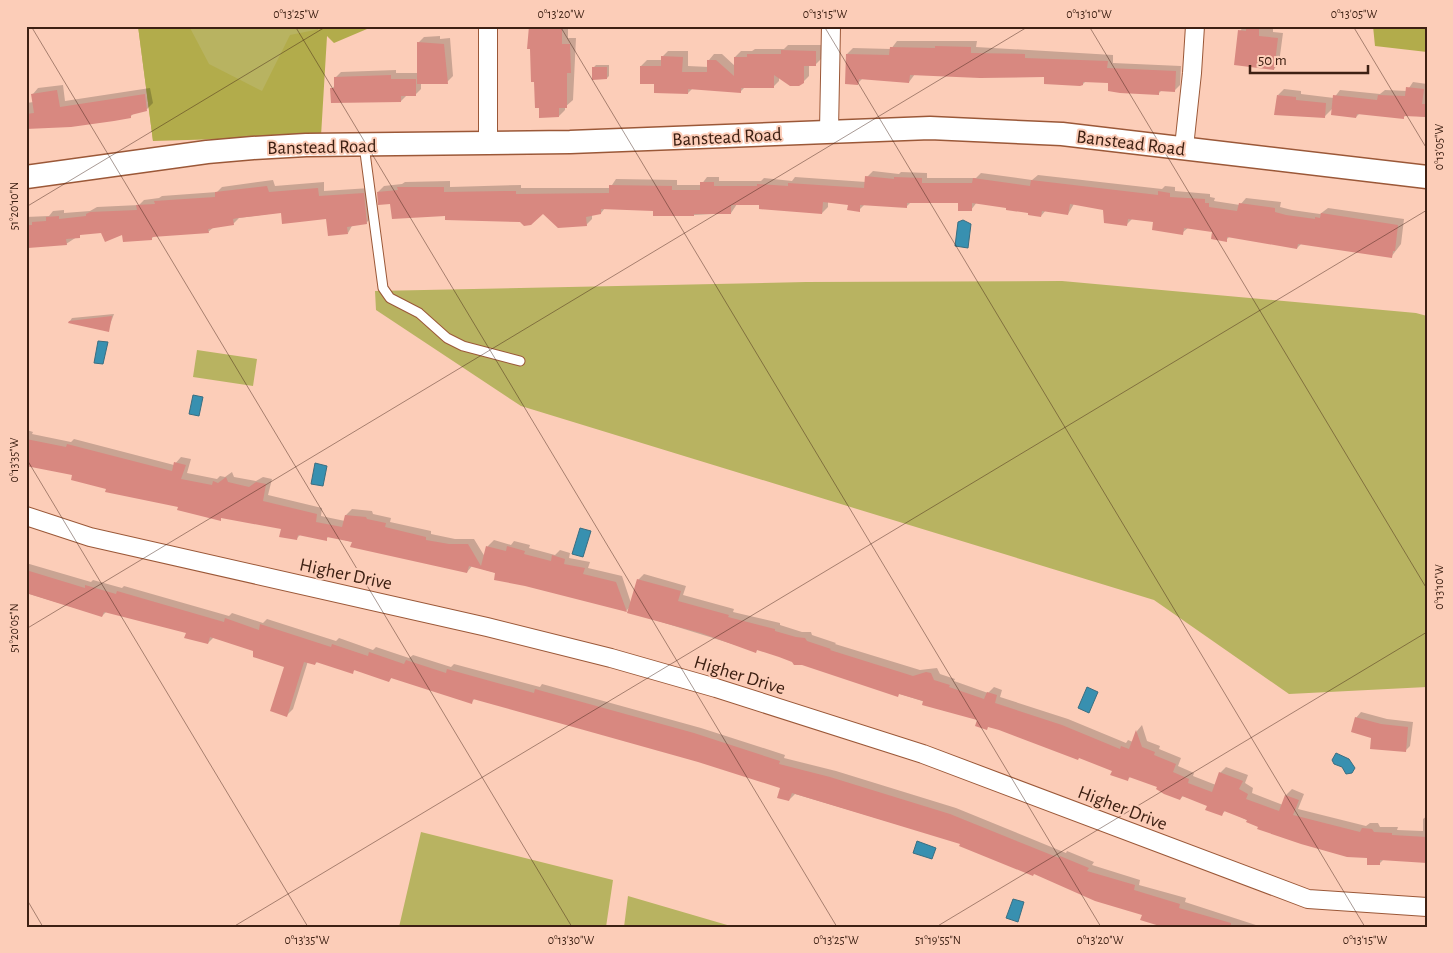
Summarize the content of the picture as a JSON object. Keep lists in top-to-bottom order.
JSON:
{
  "streets": {
    "street": ["Banstead Road", "Higher Drive"]
  },
  "scale_bar": "50 m",
  "coordinates": [
    "0°13'25\"W",
    "0°13'20\"W",
    "0°13'15\"W",
    "0°13'10\"W",
    "0°13'05\"W",
    "51°20'10\"N",
    "0°13'35\"W",
    "51°20'05\"N",
    "0°13'30\"W",
    "51°19'55\"N"
  ]
}
